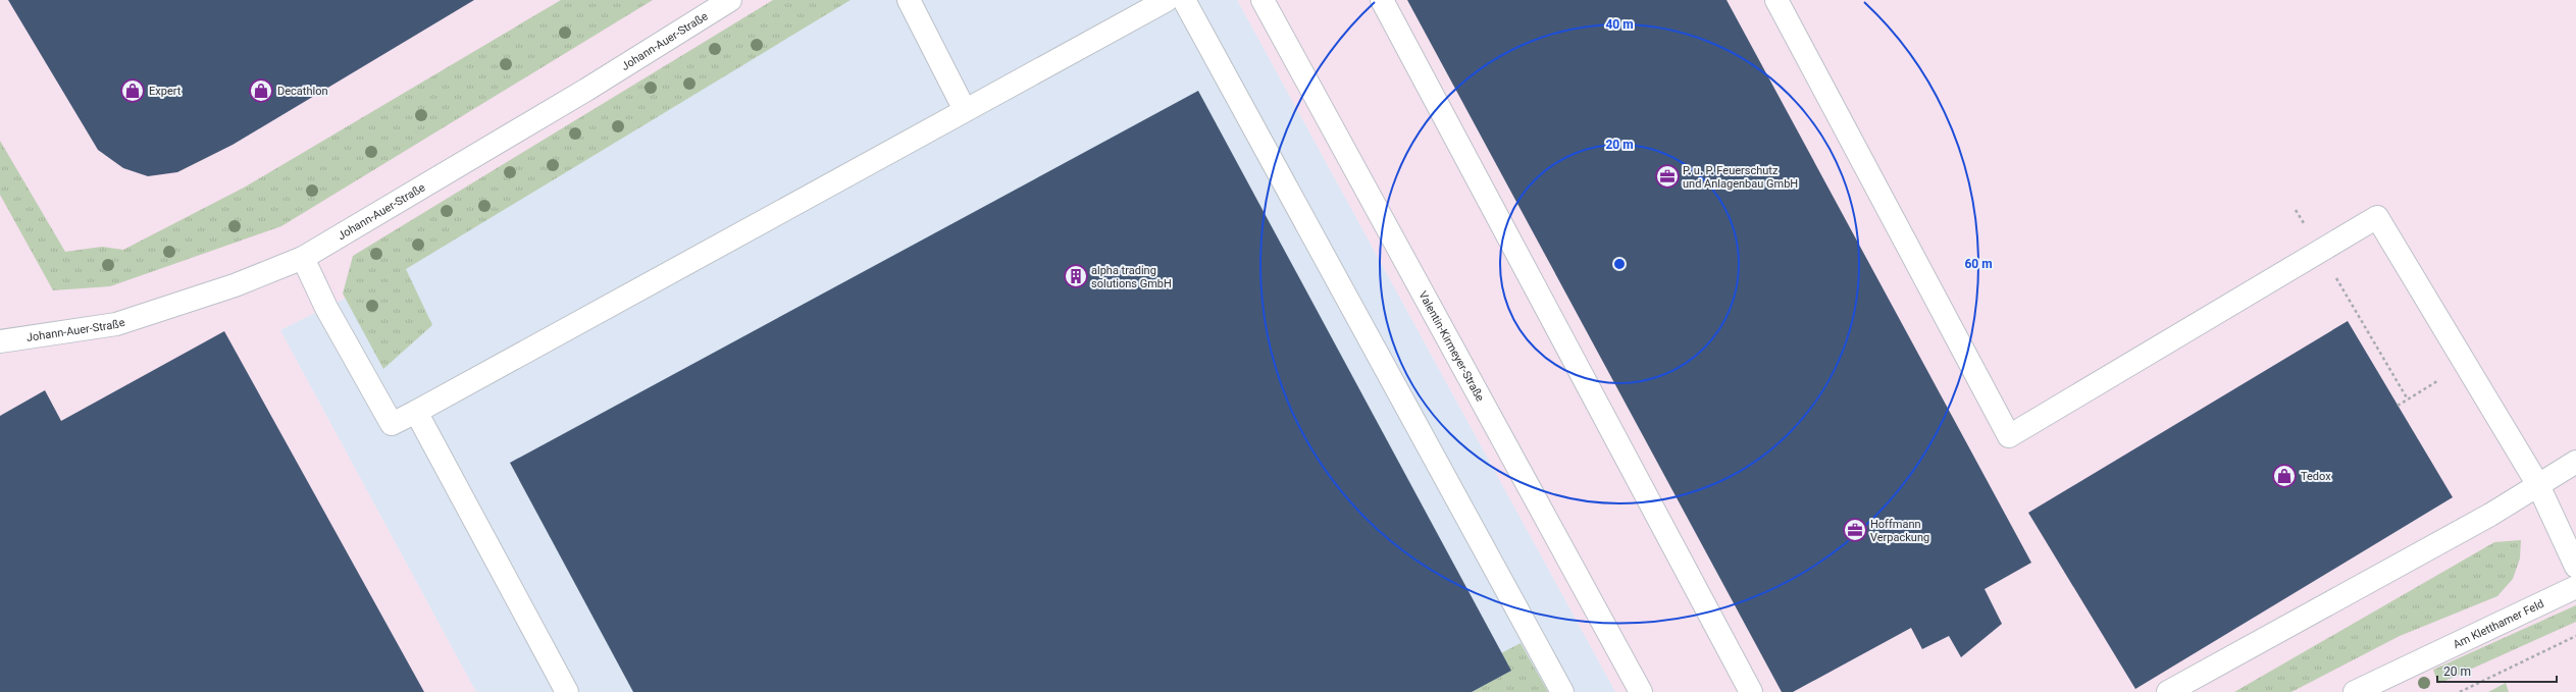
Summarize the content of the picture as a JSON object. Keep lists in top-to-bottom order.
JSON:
{
  "streets": {
    "street": ["Johann-Auer-Straße", "Valentin-Kirmeyer-Straße", "Am Kletthamer Feld"]
  },
  "places": {
    "shop": ["Expert", "Decathlon", "Tedox"],
    "office": ["P. u. P. Feuerschutz und Anlagenbau GmbH", "Hoffmann Verpackung"],
    "building": ["alpha trading solutions GmbH"]
  },
  "scale_bar": "20 m",
  "rings": ["40 m", "20 m", "60 m"]
}
